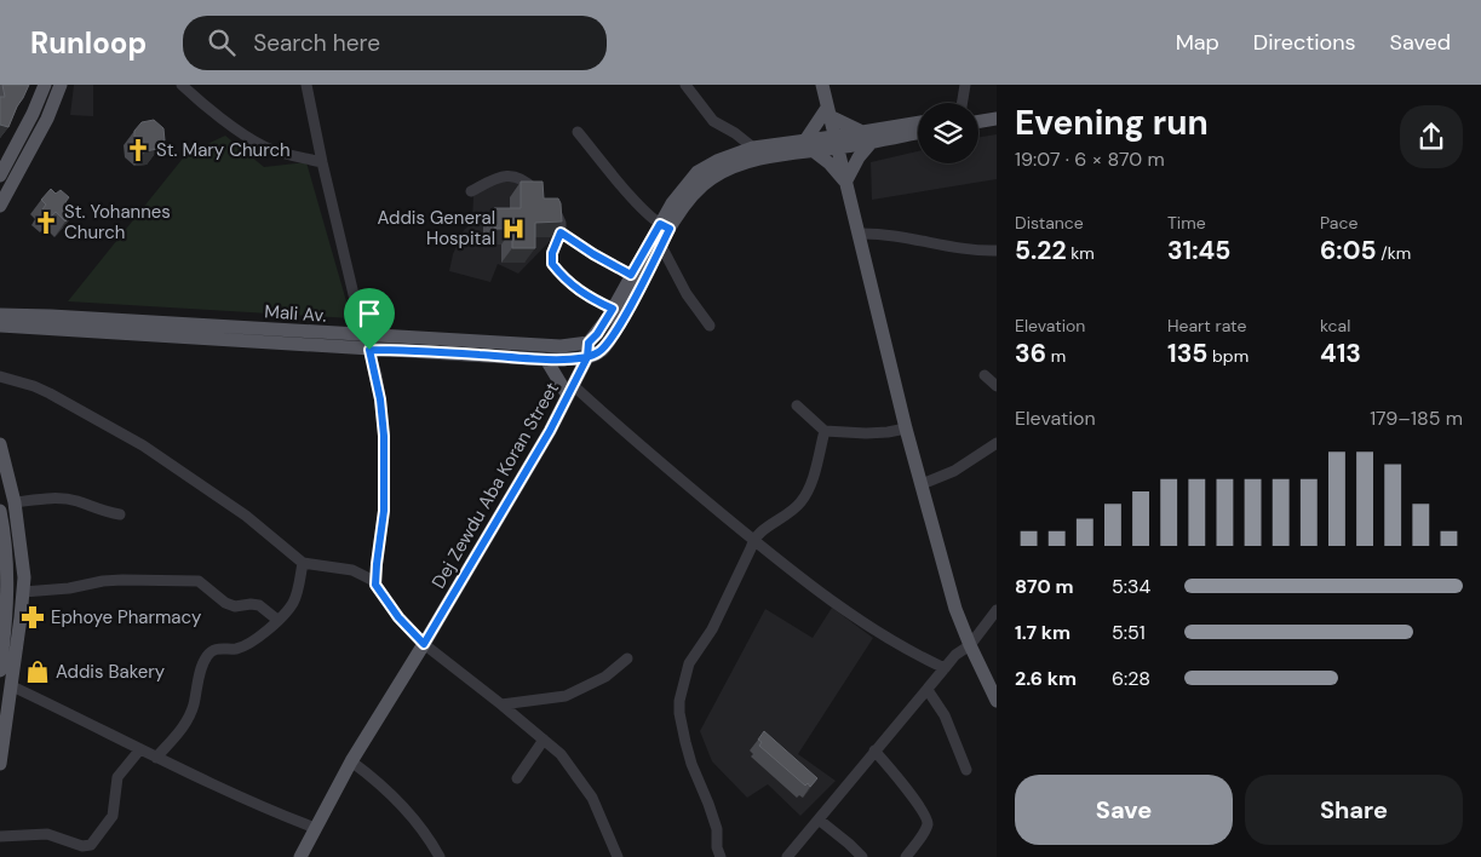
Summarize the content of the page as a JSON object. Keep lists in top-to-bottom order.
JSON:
{
  "streets": {
    "main road": ["Mali Av.", "Dej Zewdu Aba Koran Street"]
  },
  "crossings": [
    ["Mali Av.", "Dej Zewdu Aba Koran Street"]
  ],
  "places": {
    "church": ["St. Mary Church", "St. Yohannes Church"],
    "hospital": ["Addis General Hospital"],
    "pharmacy": ["Ephoye Pharmacy"],
    "shop": ["Addis Bakery"]
  },
  "page": {
    "header": "Runloop",
    "search": "Search here",
    "nav": ["Map", "Directions", "Saved"],
    "heading": ["Evening run", "19:07 · 6 × 870 m"],
    "stats": [
      ["Distance", "5.22 km"],
      ["Time", "31:45"],
      ["Pace", "6:05 /km"],
      ["Elevation", "36 m"],
      ["Heart rate", "135 bpm"],
      ["kcal", "413"]
    ],
    "chart": ["Elevation", "179–185 m"],
    "list": [
      {
        "name": "870 m",
        "note": "5:34"
      },
      {
        "name": "1.7 km",
        "note": "5:51"
      },
      {
        "name": "2.6 km",
        "note": "6:28"
      }
    ],
    "buttons": ["Save", "Share"]
  }
}
